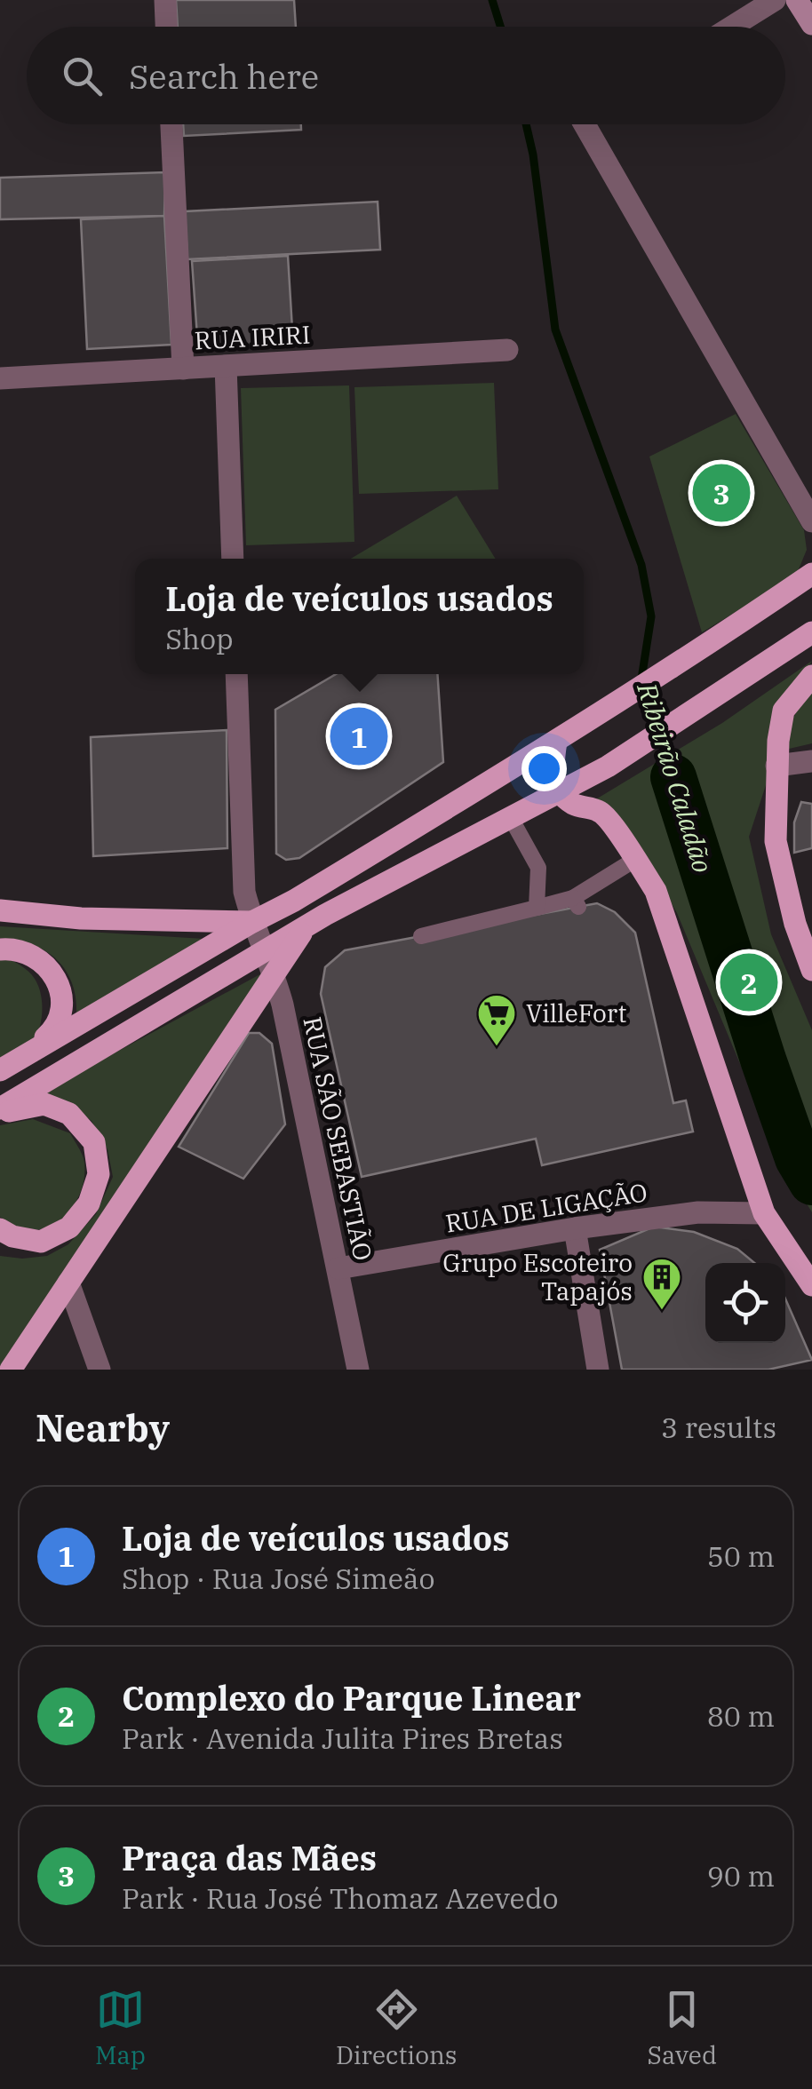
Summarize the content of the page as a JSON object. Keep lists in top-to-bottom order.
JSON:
{
  "streets": {
    "street": ["RUA IRIRI", "RUA SÃO SEBASTIÃO", "RUA DE LIGAÇÃO"]
  },
  "crossings": [
    ["RUA SÃO SEBASTIÃO", "RUA DE LIGAÇÃO"]
  ],
  "water": ["Ribeirão Caladão"],
  "places": {
    "supermarket": ["VilleFort"],
    "building": ["Grupo Escoteiro Tapajós"]
  },
  "page": {
    "search": "Search here",
    "pins": ["3", "1", "2"],
    "popup": ["Loja de veículos usados", "Shop"],
    "heading": ["Nearby", "3 results"],
    "list": [
      {
        "mark": "1",
        "name": "Loja de veículos usados",
        "note": "Shop · Rua José Simeão",
        "value": "50 m"
      },
      {
        "mark": "2",
        "name": "Complexo do Parque Linear",
        "note": "Park · Avenida Julita Pires Bretas",
        "value": "80 m"
      },
      {
        "mark": "3",
        "name": "Praça das Mães",
        "note": "Park · Rua José Thomaz Azevedo",
        "value": "90 m"
      }
    ],
    "nav": ["Map", "Directions", "Saved"]
  }
}
